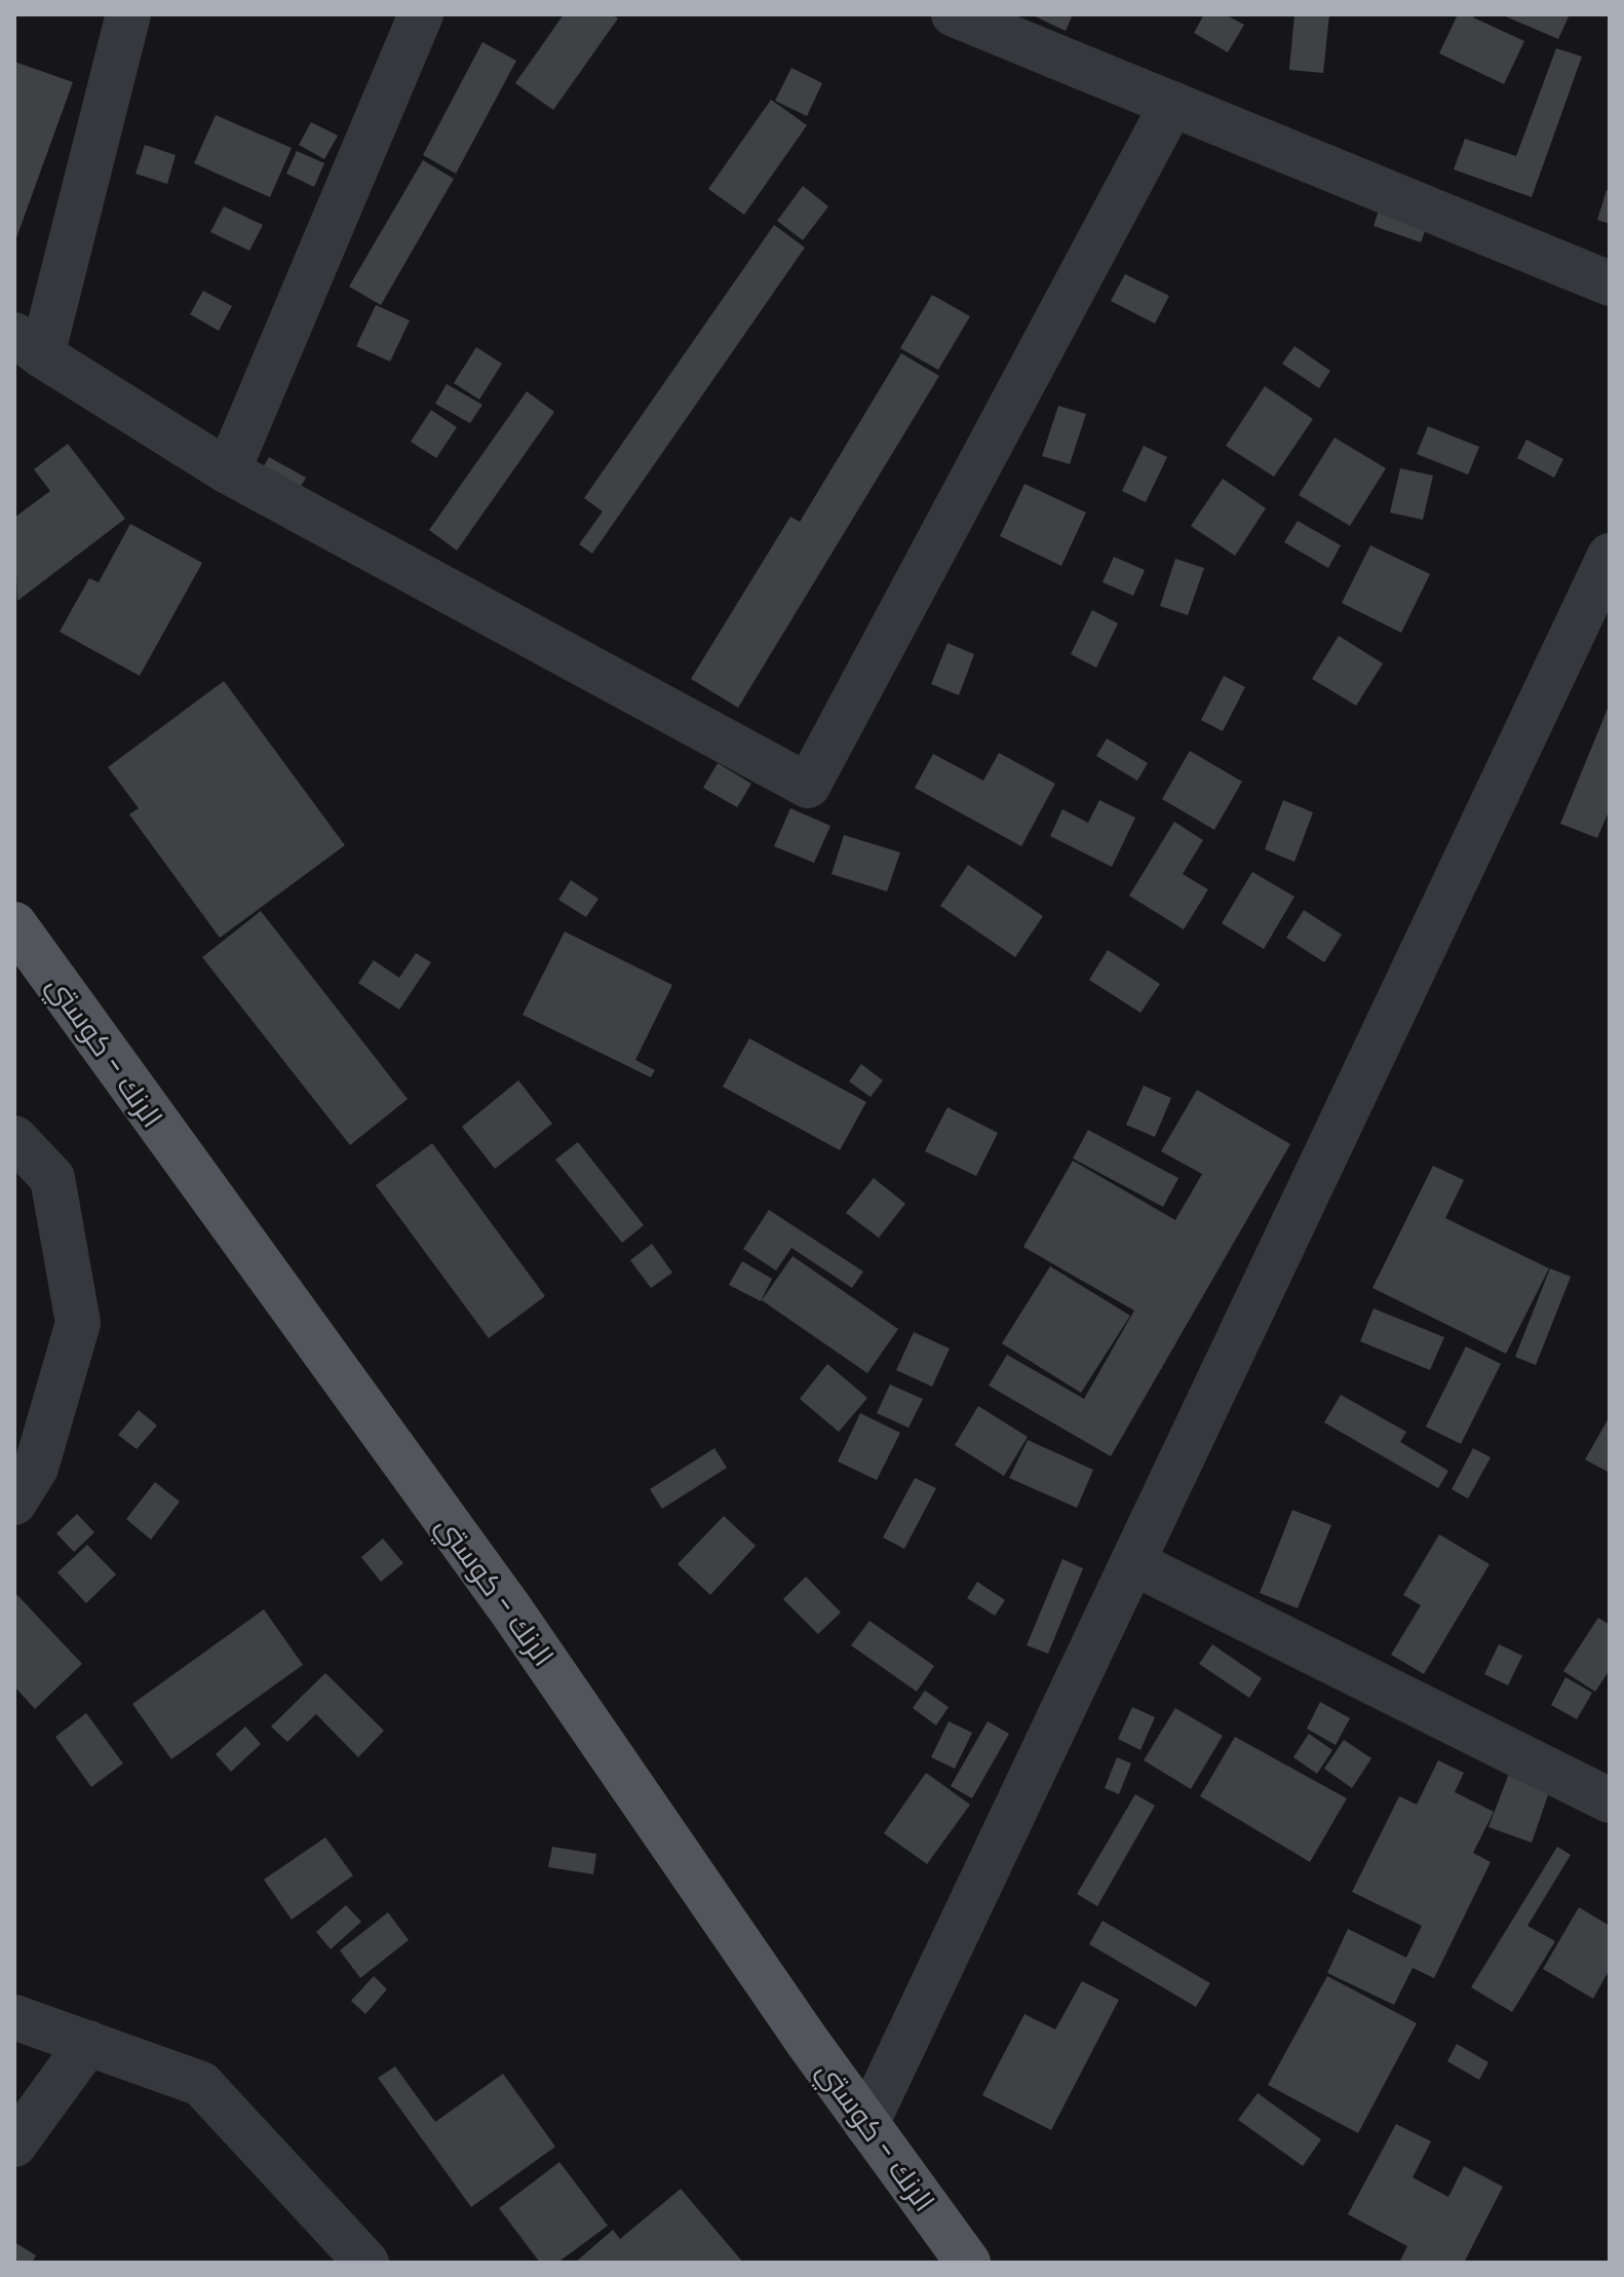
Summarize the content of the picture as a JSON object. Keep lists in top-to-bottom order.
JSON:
{
  "streets": {
    "main road": ["الرنك - كوستي"]
  }
}
